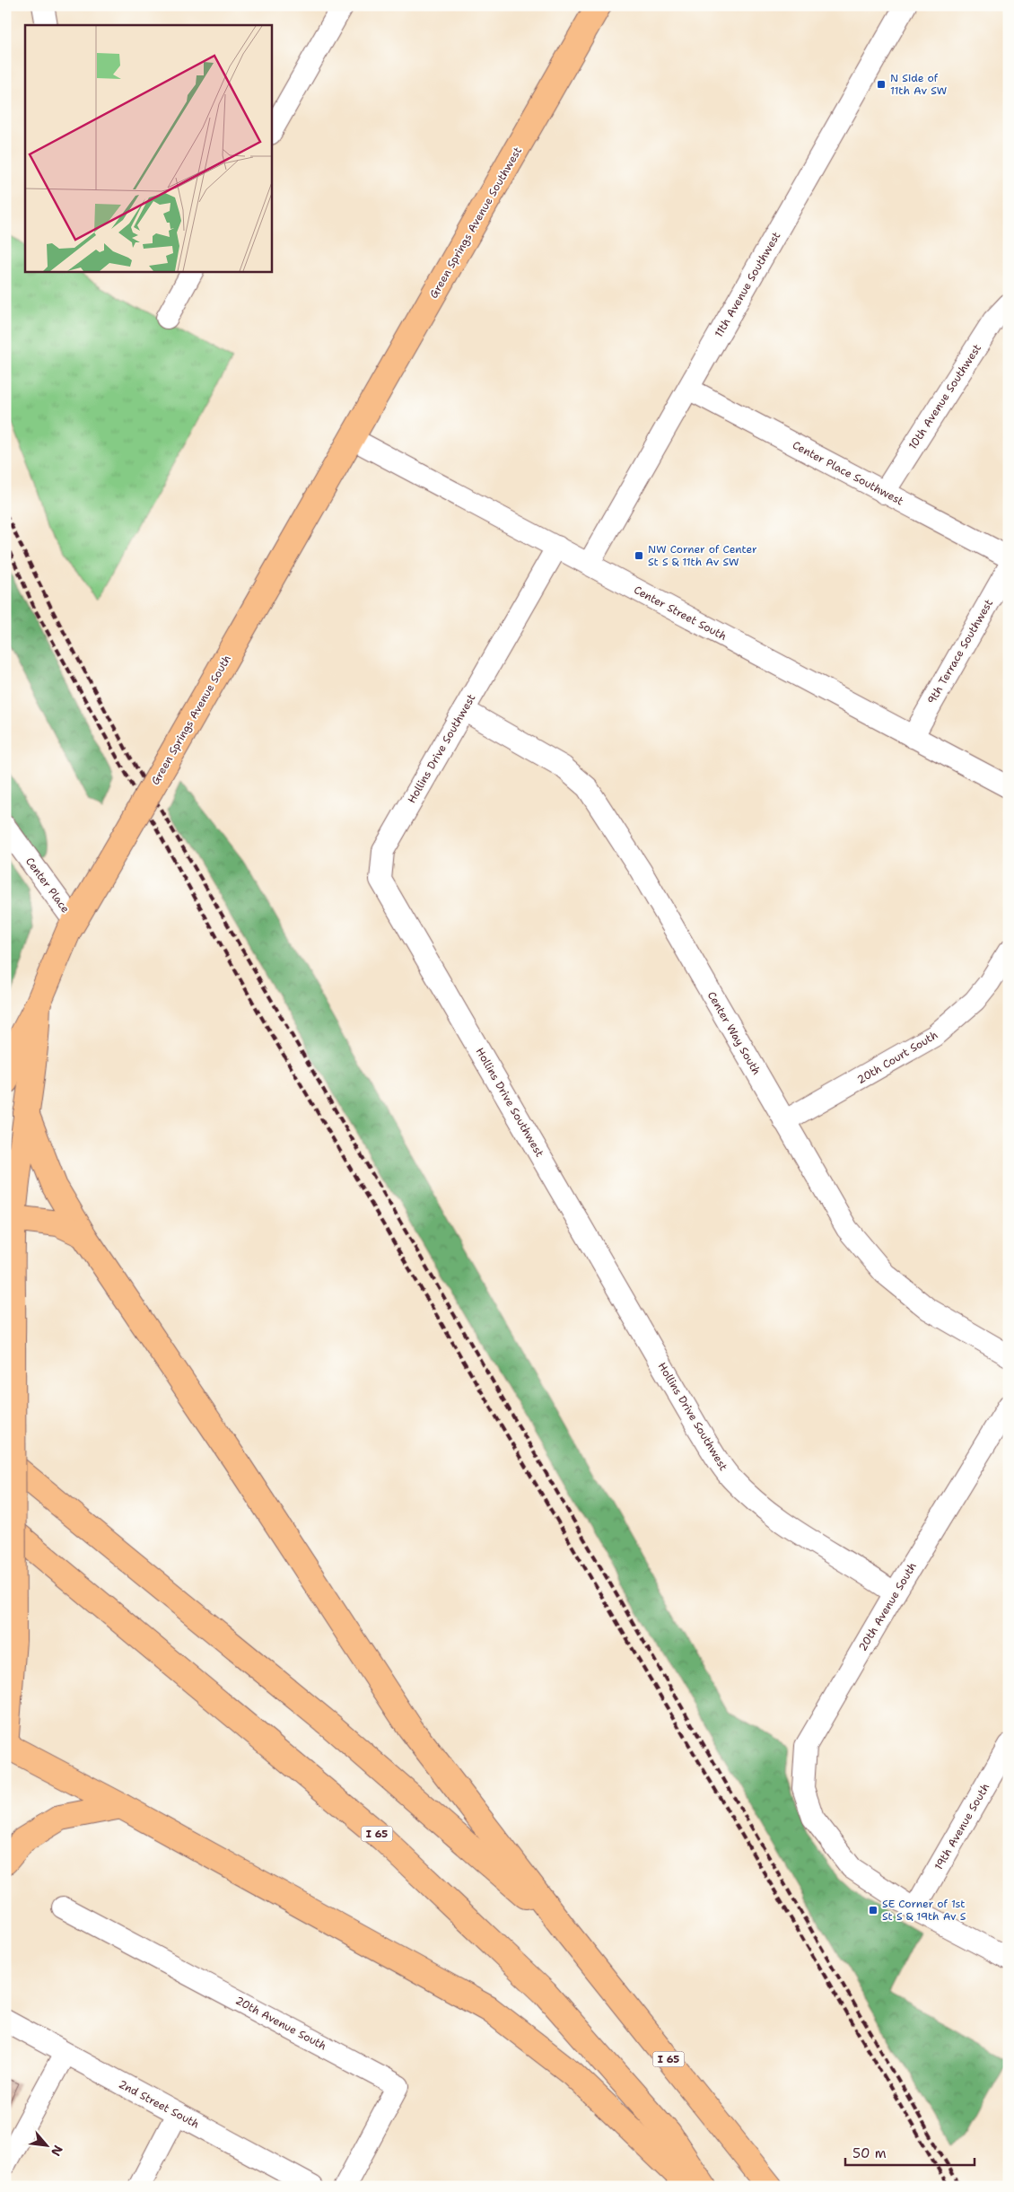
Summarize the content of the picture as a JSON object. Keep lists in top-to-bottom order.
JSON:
{
  "streets": {
    "main road": ["Green Springs Avenue Southwest", "Green Springs Avenue South", "I 65"],
    "street": [
      "11th Avenue Southwest",
      "10th Avenue Southwest",
      "Center Place Southwest",
      "Center Street South",
      "9th Terrace Southwest",
      "Hollins Drive Southwest",
      "Center Place",
      "Center Way South",
      "20th Court South",
      "20th Avenue South",
      "19th Avenue South",
      "2nd Street South"
    ]
  },
  "crossings": [
    ["Green Springs Avenue Southwest", "Center Street South"],
    ["Green Springs Avenue Southwest", "Green Springs Avenue South"],
    ["11th Avenue Southwest", "Center Place Southwest"],
    ["11th Avenue Southwest", "Center Street South"],
    ["10th Avenue Southwest", "Center Place Southwest"],
    ["Center Street South", "9th Terrace Southwest"],
    ["Center Street South", "Green Springs Avenue South"],
    ["Center Street South", "Hollins Drive Southwest"],
    ["Green Springs Avenue South", "Center Place"],
    ["Hollins Drive Southwest", "Center Way South"],
    ["Hollins Drive Southwest", "20th Avenue South"],
    ["Center Way South", "20th Court South"],
    ["20th Avenue South", "19th Avenue South"]
  ],
  "places": {
    "transit": ["N Side of 11th Av SW", "NW Corner of Center St S & 11th Av SW", "SE Corner of 1st St S & 19th Av S"]
  },
  "scale_bar": "50 m",
  "north": "bottom right"
}
